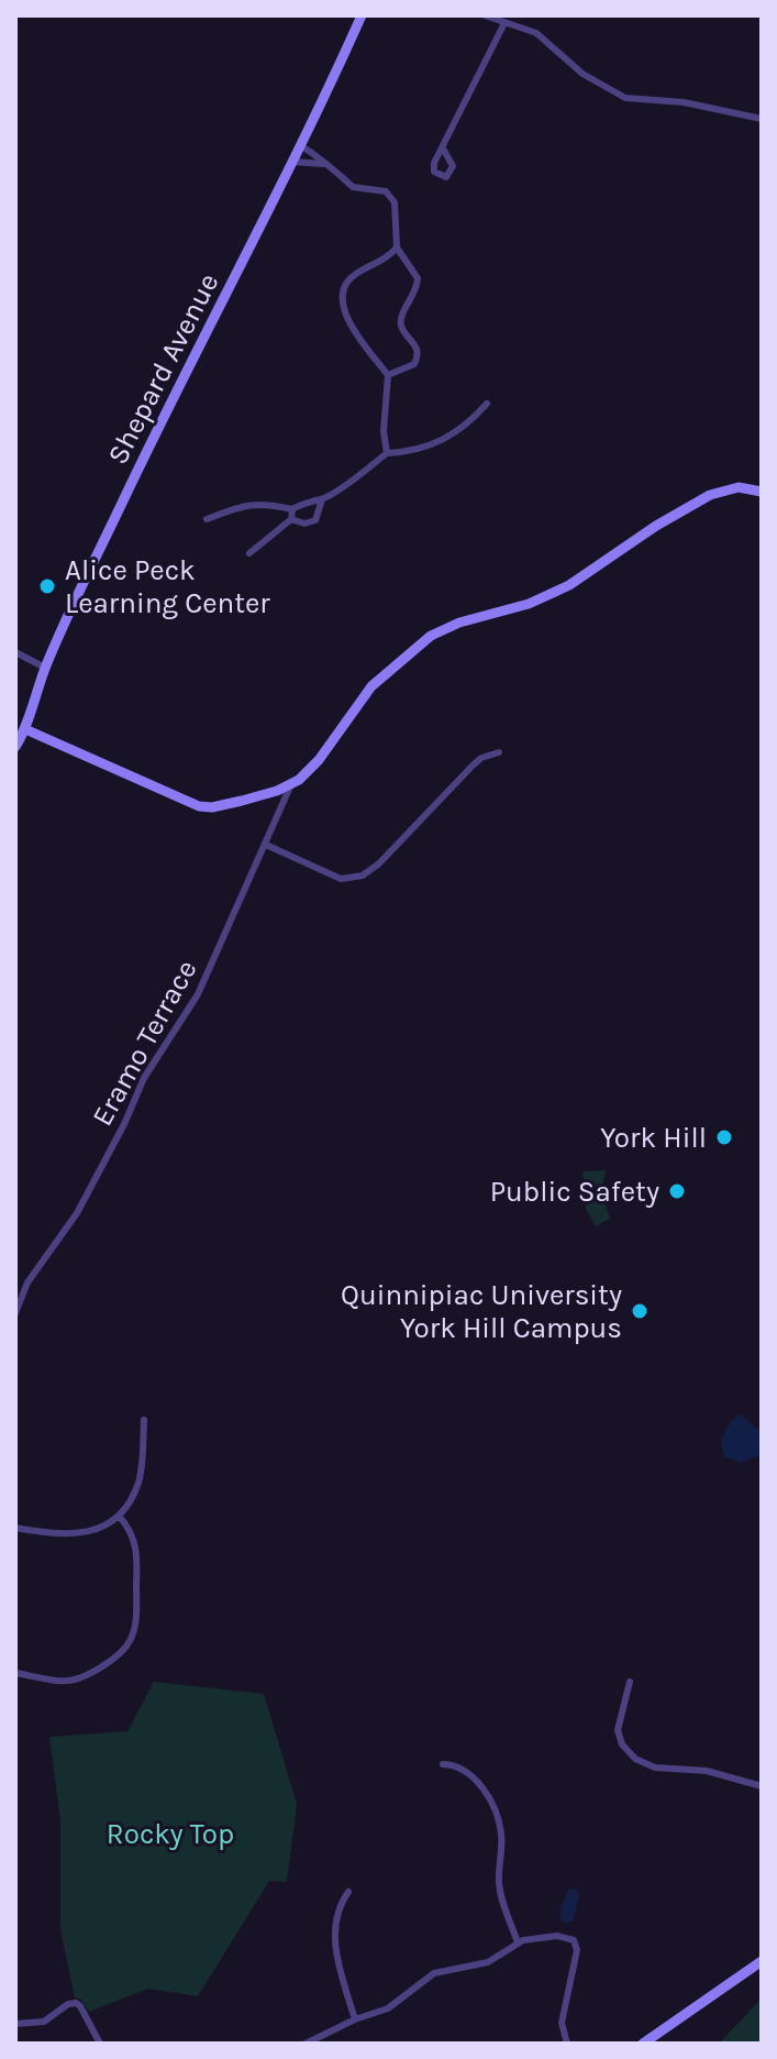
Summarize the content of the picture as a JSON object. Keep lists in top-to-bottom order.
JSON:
{
  "streets": {
    "main road": ["Shepard Avenue"],
    "street": ["Eramo Terrace"]
  },
  "parks": ["Rocky Top"],
  "places": [
    "Alice Peck Learning Center",
    "York Hill",
    "Public Safety",
    "Quinnipiac University York Hill Campus"
  ]
}
